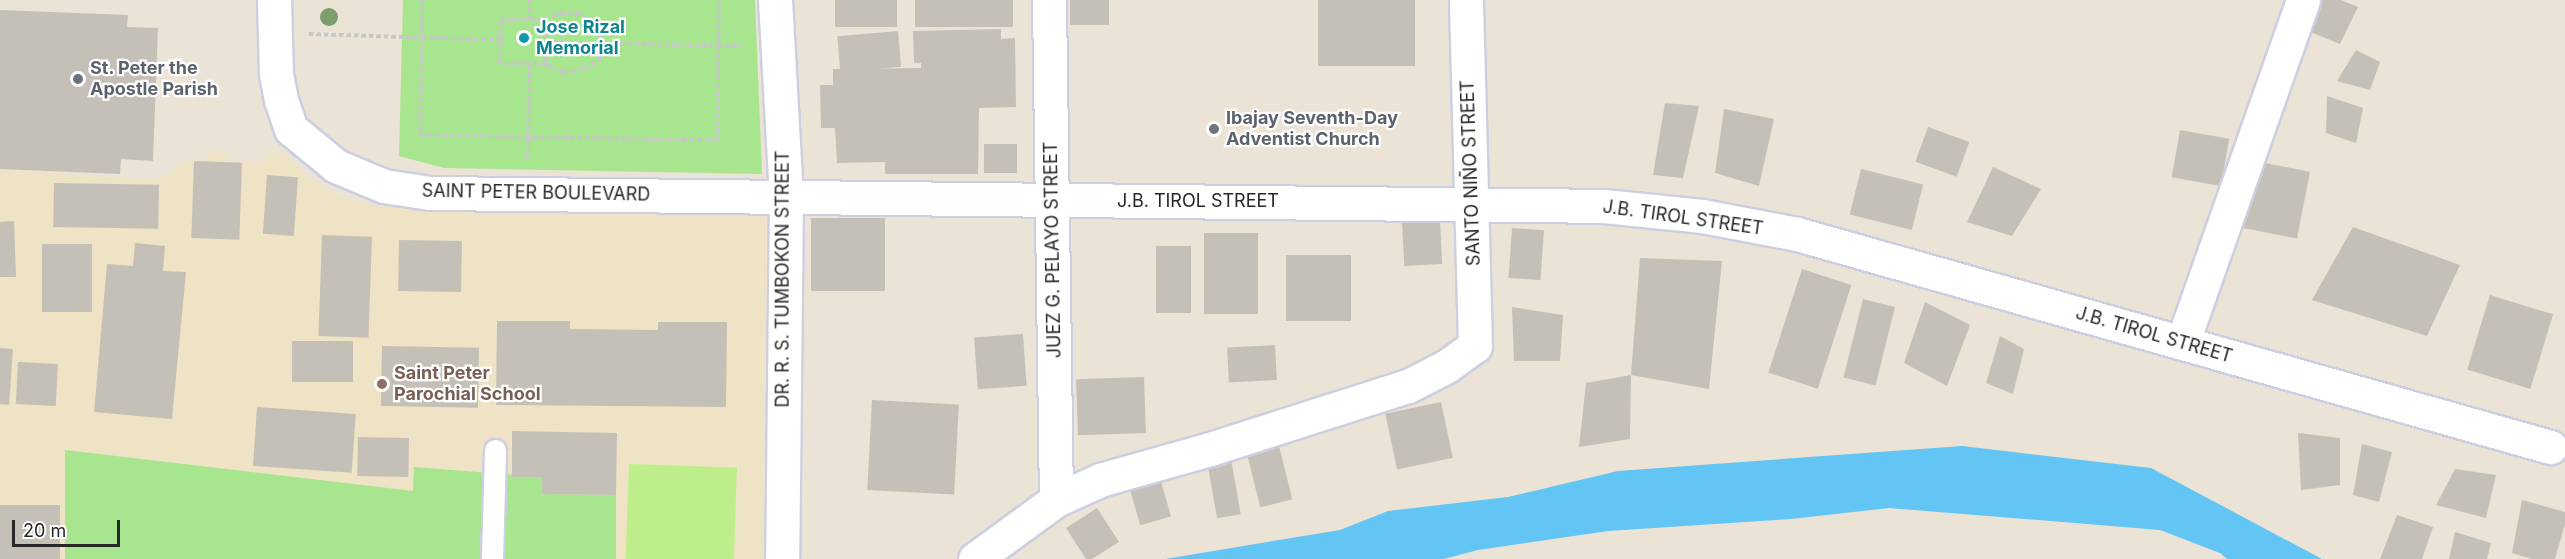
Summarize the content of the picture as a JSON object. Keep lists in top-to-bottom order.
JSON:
{
  "streets": {
    "street": [
      "SANTO NIÑO STREET",
      "SAINT PETER BOULEVARD",
      "J.B. TIROL STREET",
      "JUEZ G. PELAYO STREET",
      "DR. R. S. TUMBOKON STREET"
    ]
  },
  "crossings": [
    ["SANTO NIÑO STREET", "J.B. TIROL STREET"],
    ["SANTO NIÑO STREET", "JUEZ G. PELAYO STREET"],
    ["SAINT PETER BOULEVARD", "J.B. TIROL STREET"],
    ["SAINT PETER BOULEVARD", "DR. R. S. TUMBOKON STREET"],
    ["J.B. TIROL STREET", "JUEZ G. PELAYO STREET"],
    ["J.B. TIROL STREET", "DR. R. S. TUMBOKON STREET"]
  ],
  "places": [
    "Jose Rizal Memorial",
    "St. Peter the Apostle Parish",
    "Ibajay Seventh-Day Adventist Church",
    "Saint Peter Parochial School"
  ],
  "scale_bar": "20 m"
}
